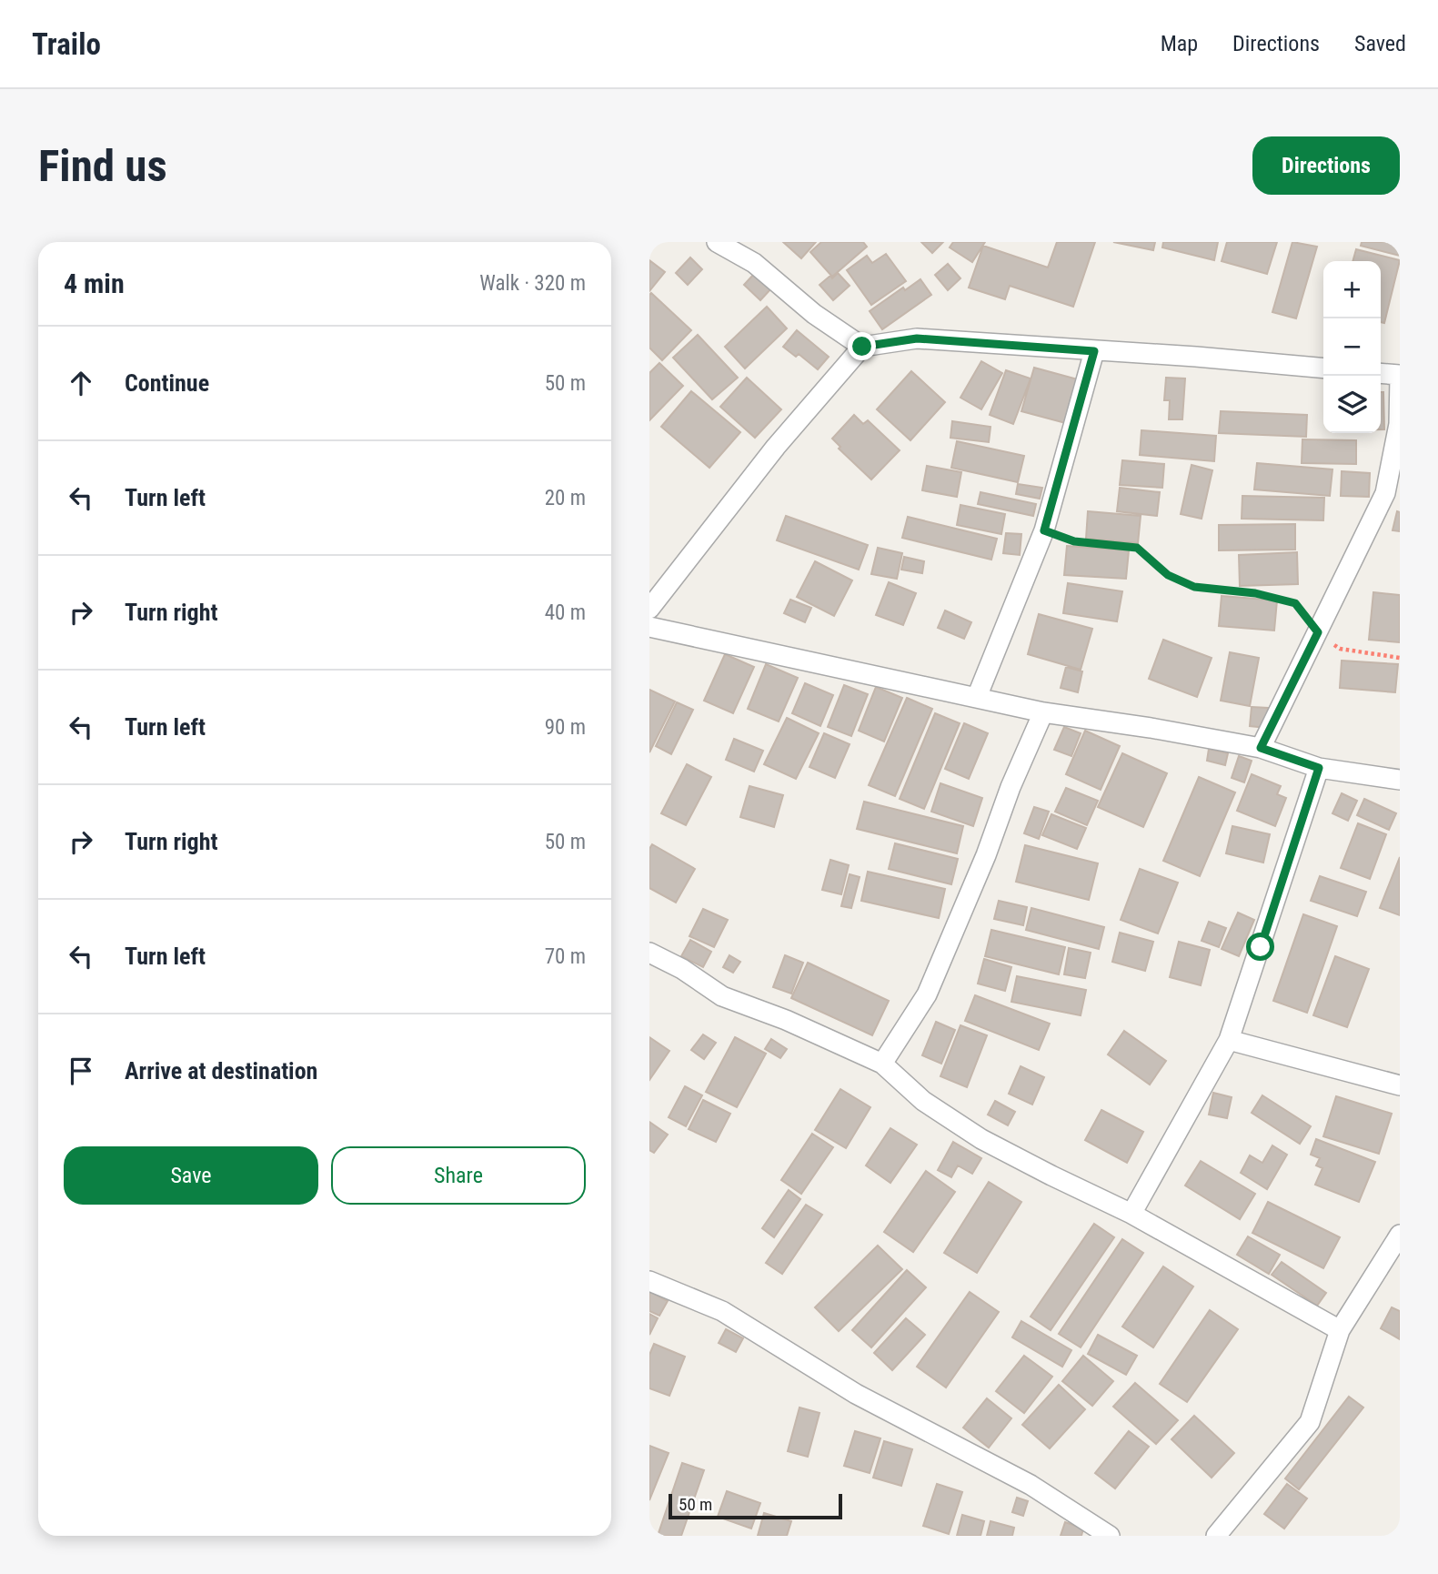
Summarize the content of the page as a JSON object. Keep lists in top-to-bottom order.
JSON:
{
  "scale_bar": "50 m",
  "page": {
    "header": "Trailo",
    "nav": ["Map", "Directions", "Saved"],
    "buttons": [
      "Directions",
      ["Save", "Share"]
    ],
    "title": "Find us",
    "heading": ["4 min", "Walk · 320 m"],
    "map_buttons": ["+", "−"],
    "list": [
      ["Continue", "50 m"],
      ["Turn left", "20 m"],
      ["Turn right", "40 m"],
      ["Turn left", "90 m"],
      ["Turn right", "50 m"],
      ["Turn left", "70 m"],
      "Arrive at destination"
    ],
    "scale": "50 m"
  }
}
